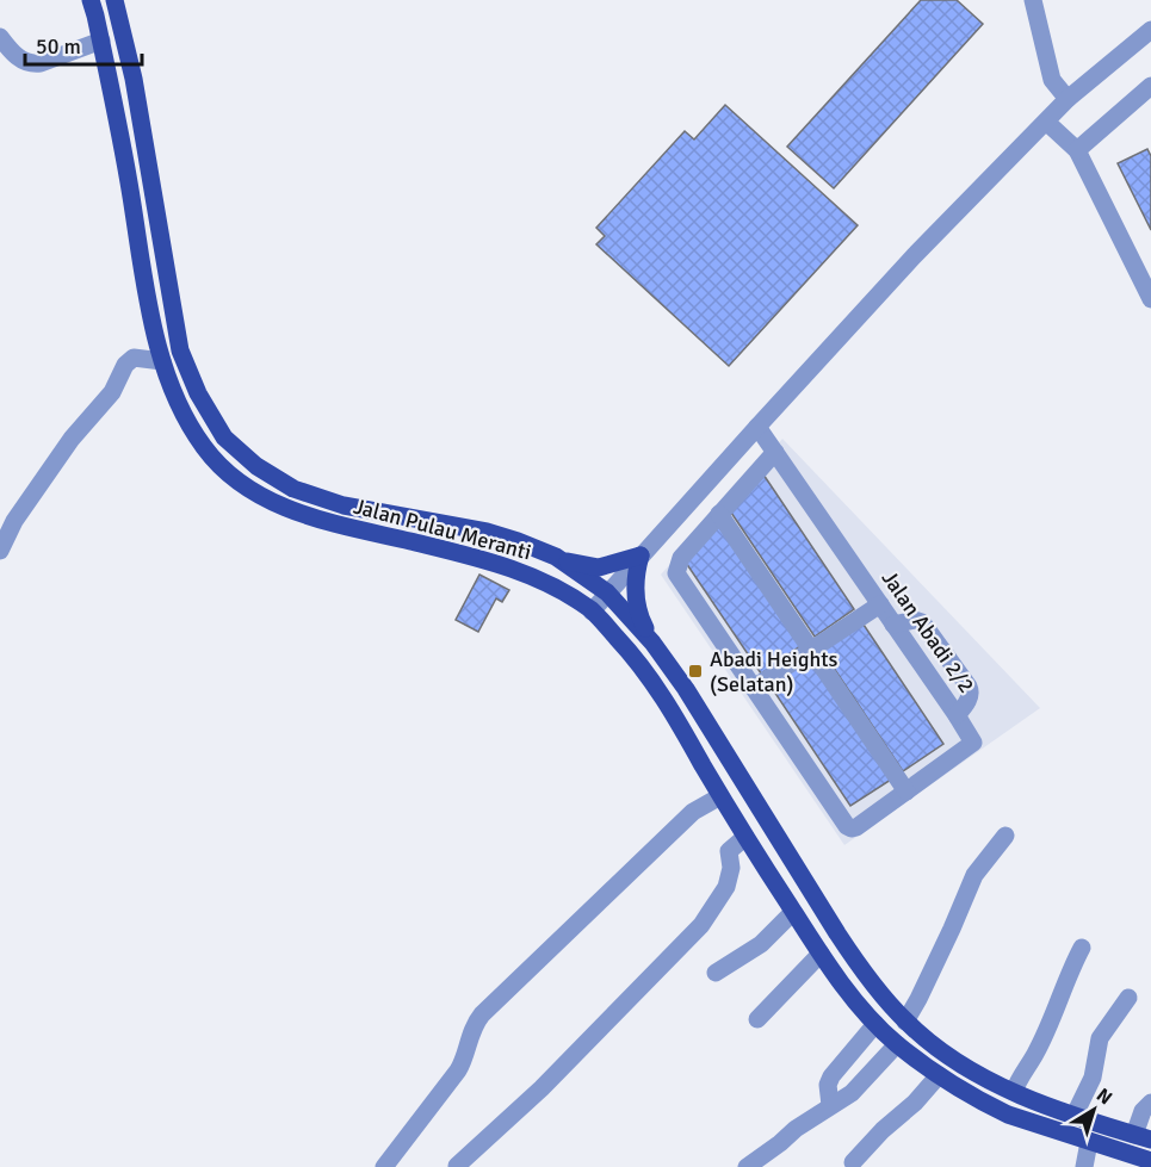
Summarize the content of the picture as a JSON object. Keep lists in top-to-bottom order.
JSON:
{
  "streets": {
    "main road": ["Jalan Pulau Meranti"],
    "street": ["Jalan Abadi 2/2"]
  },
  "places": {
    "transit": ["Abadi Heights (Selatan)"]
  },
  "scale_bar": "50 m",
  "north": "top right"
}
